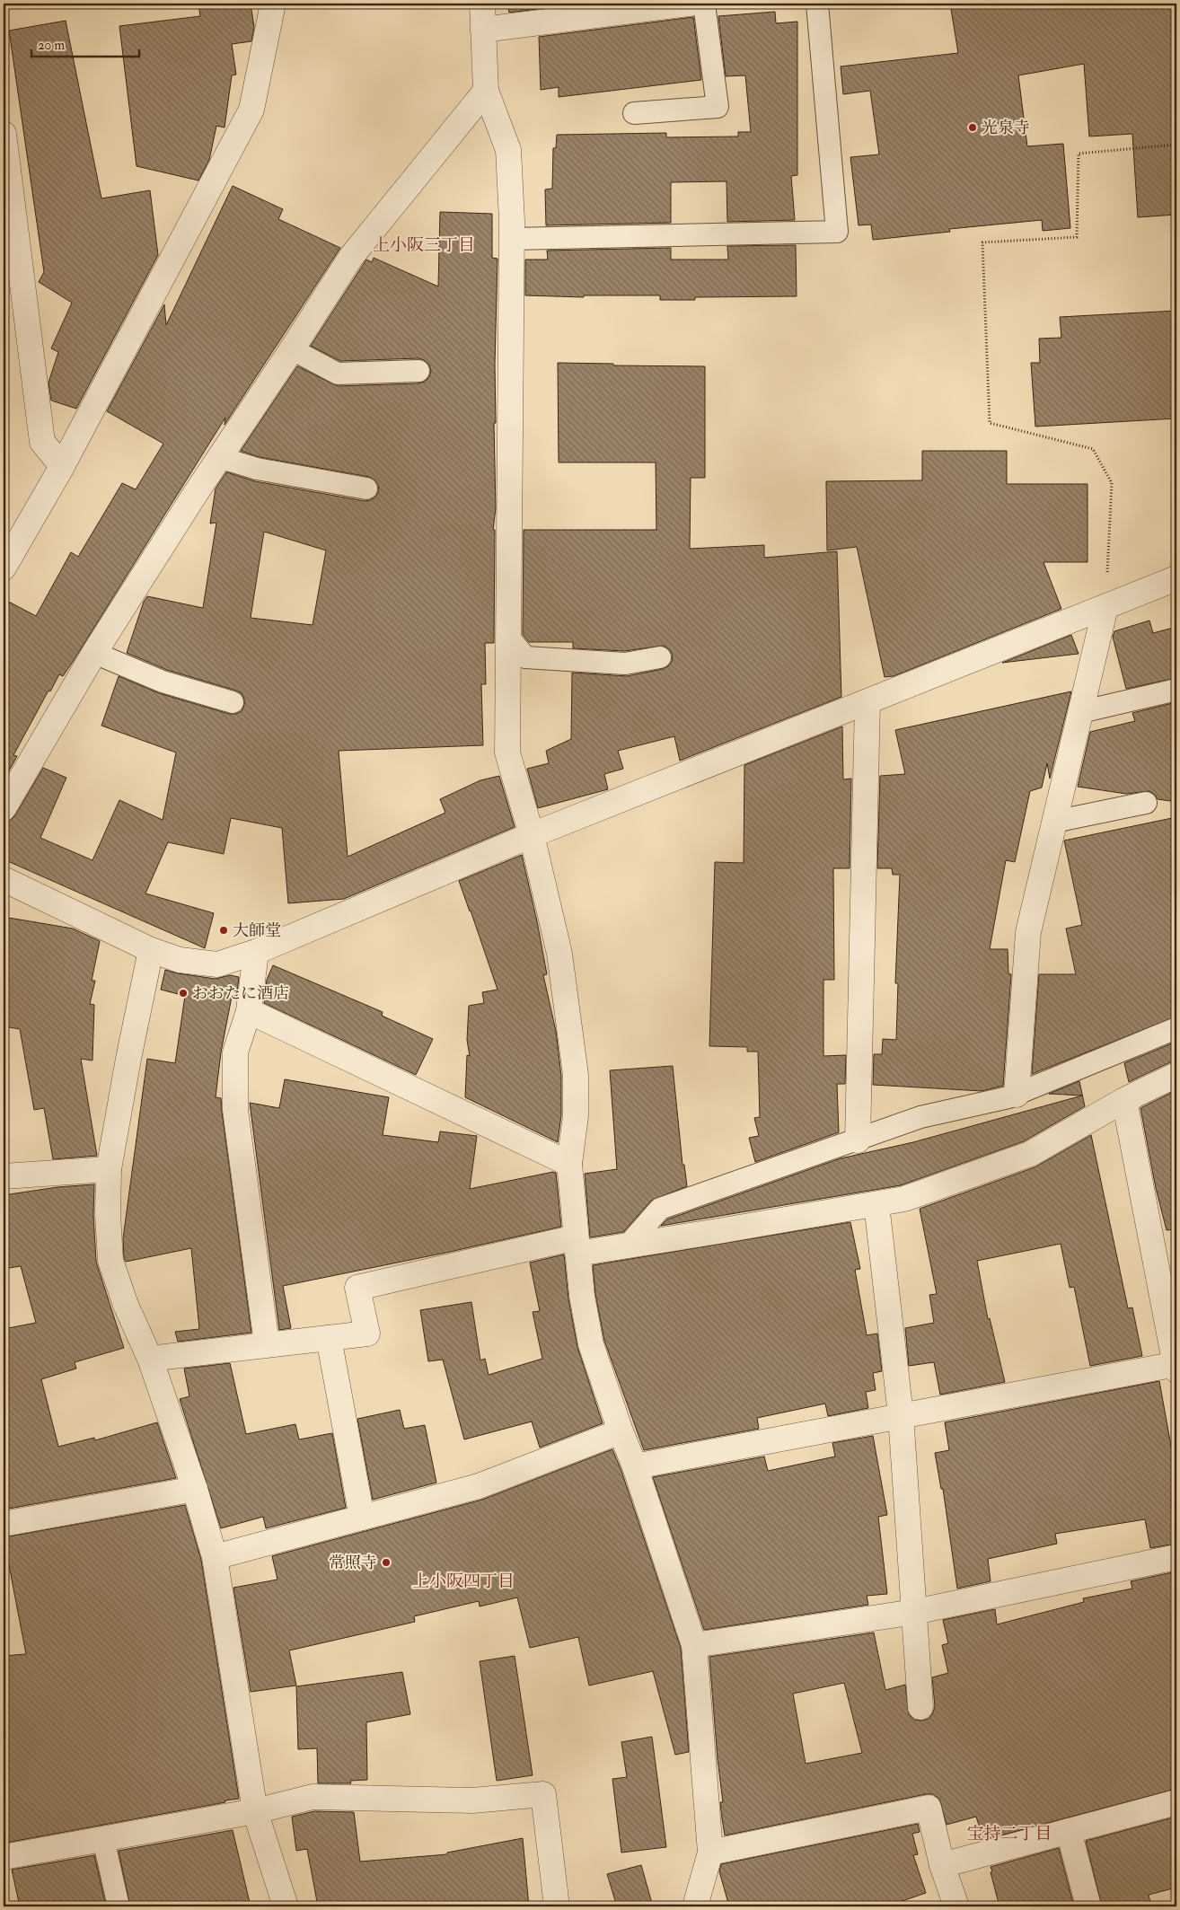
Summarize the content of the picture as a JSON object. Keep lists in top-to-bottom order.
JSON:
{
  "districts": ["上小阪三丁目", "上小阪四丁目", "宝持二丁目"],
  "places": [
    "光泉寺",
    "大師堂",
    "おおたに酒店",
    "常照寺"
  ],
  "scale_bar": "20 m"
}
